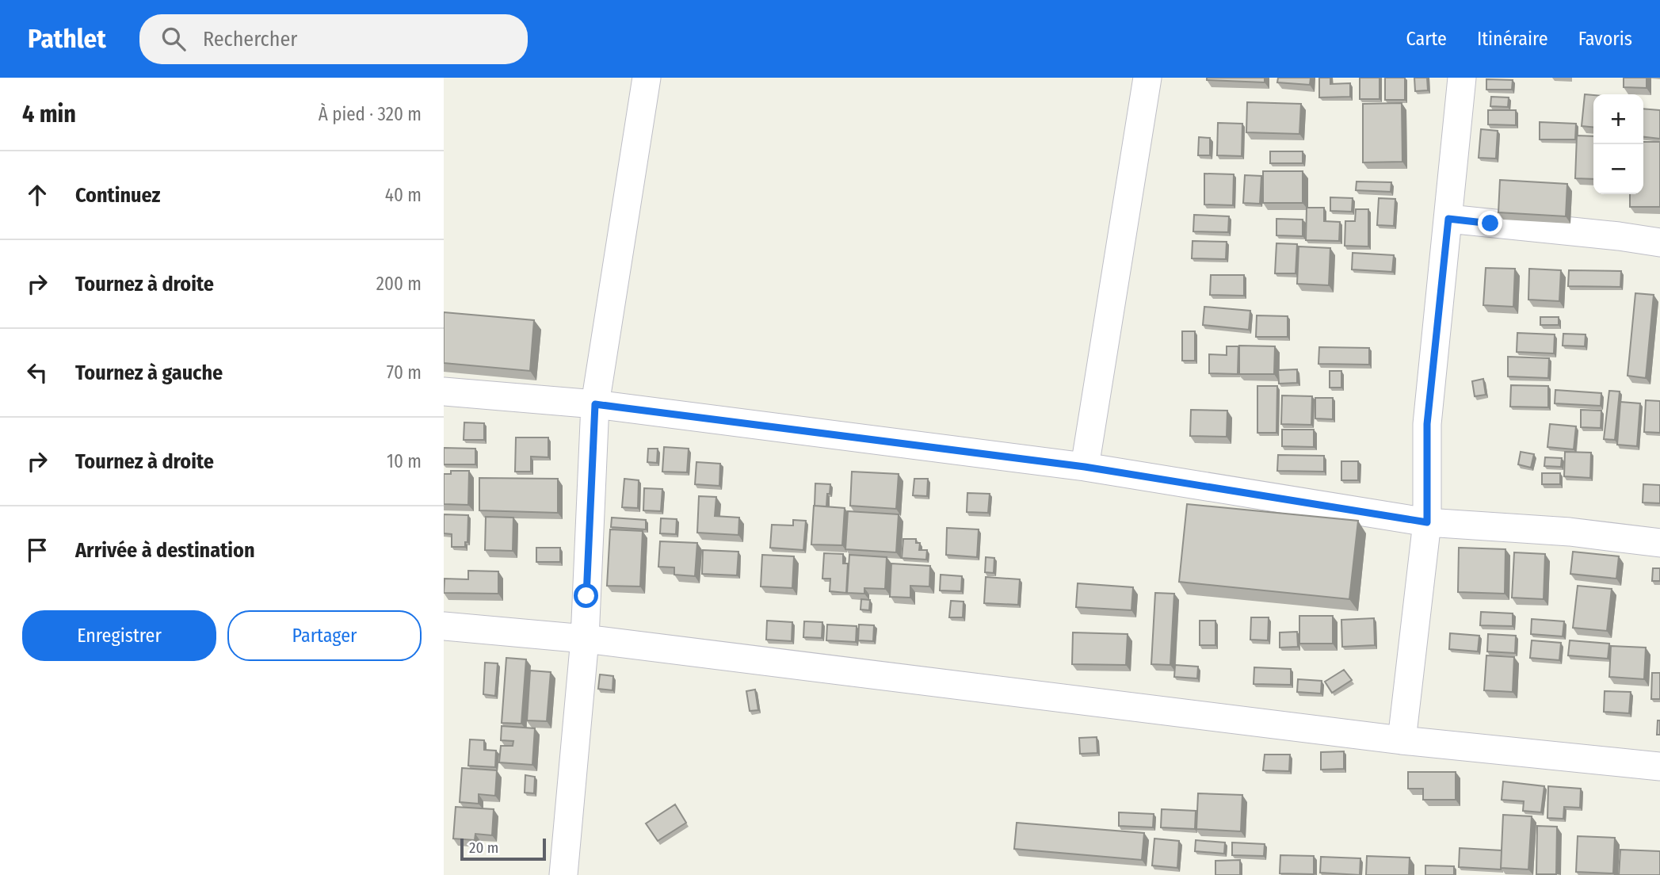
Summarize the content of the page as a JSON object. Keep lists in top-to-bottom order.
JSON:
{
  "scale_bar": "20 m",
  "page": {
    "header": "Pathlet",
    "search": "Rechercher",
    "nav": ["Carte", "Itinéraire", "Favoris"],
    "heading": ["4 min", "À pied · 320 m"],
    "map_buttons": ["+", "−"],
    "list": [
      ["Continuez", "40 m"],
      ["Tournez à droite", "200 m"],
      ["Tournez à gauche", "70 m"],
      ["Tournez à droite", "10 m"],
      "Arrivée à destination"
    ],
    "buttons": ["Enregistrer", "Partager"],
    "scale": "20 m"
  }
}
